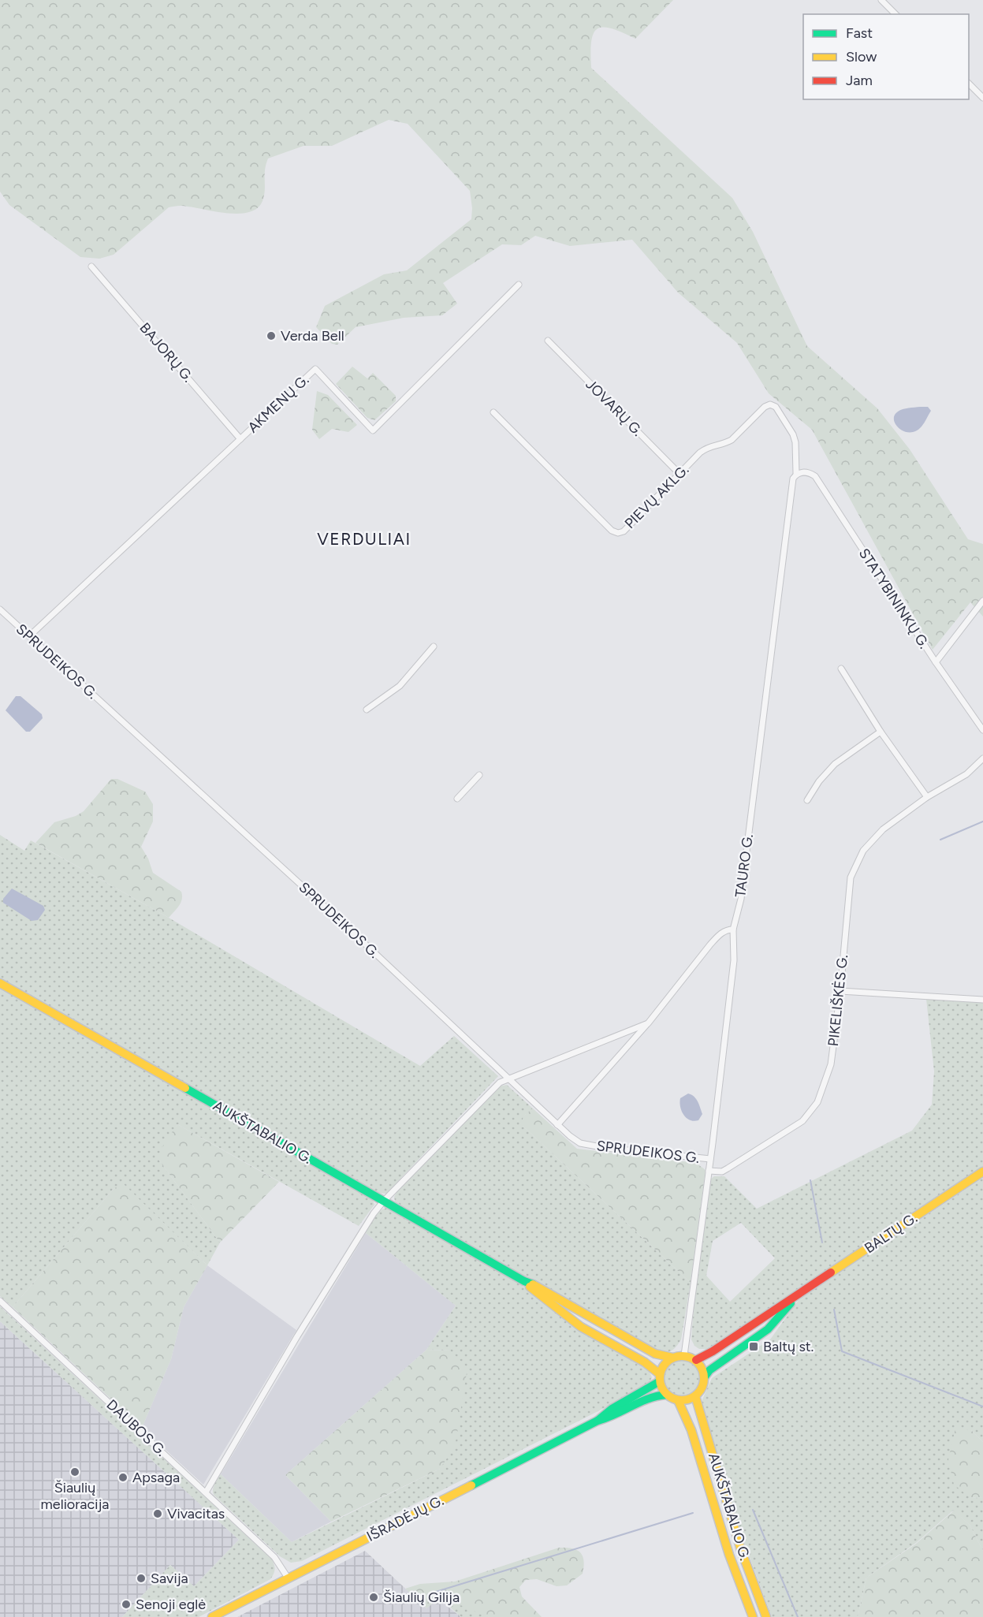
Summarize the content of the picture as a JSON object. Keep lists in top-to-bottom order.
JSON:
{
  "streets": {
    "main road": ["AUKŠTABALIO G.", "BALTŲ G.", "IŠRADĖJŲ G."],
    "street": [
      "BAJORŲ G.",
      "AKMENŲ G.",
      "JOVARŲ G.",
      "PIEVŲ AKLG.",
      "STATYBININKŲ G.",
      "SPRUDEIKOS G.",
      "TAURO G.",
      "PIKELIŠKĖS G.",
      "DAUBOS G."
    ]
  },
  "crossings": [
    ["BAJORŲ G.", "AKMENŲ G."],
    ["AKMENŲ G.", "SPRUDEIKOS G."],
    ["JOVARŲ G.", "PIEVŲ AKLG."],
    ["PIEVŲ AKLG.", "STATYBININKŲ G."],
    ["PIEVŲ AKLG.", "TAURO G."],
    ["STATYBININKŲ G.", "TAURO G."],
    ["SPRUDEIKOS G.", "TAURO G."],
    ["TAURO G.", "PIKELIŠKĖS G."],
    ["TAURO G.", "AUKŠTABALIO G."],
    ["TAURO G.", "BALTŲ G."],
    ["TAURO G.", "IŠRADĖJŲ G."],
    ["AUKŠTABALIO G.", "BALTŲ G."],
    ["AUKŠTABALIO G.", "IŠRADĖJŲ G."],
    ["BALTŲ G.", "IŠRADĖJŲ G."],
    ["DAUBOS G.", "IŠRADĖJŲ G."]
  ],
  "districts": ["VERDULIAI"],
  "places": {
    "other": [
      "Verda Bell",
      "Šiaulių melioracija",
      "Apsaga",
      "Vivacitas",
      "Savija",
      "Šiaulių Gilija",
      "Senoji eglė"
    ],
    "transit": ["Baltų st."]
  },
  "legend": ["Fast", "Slow", "Jam"]
}
